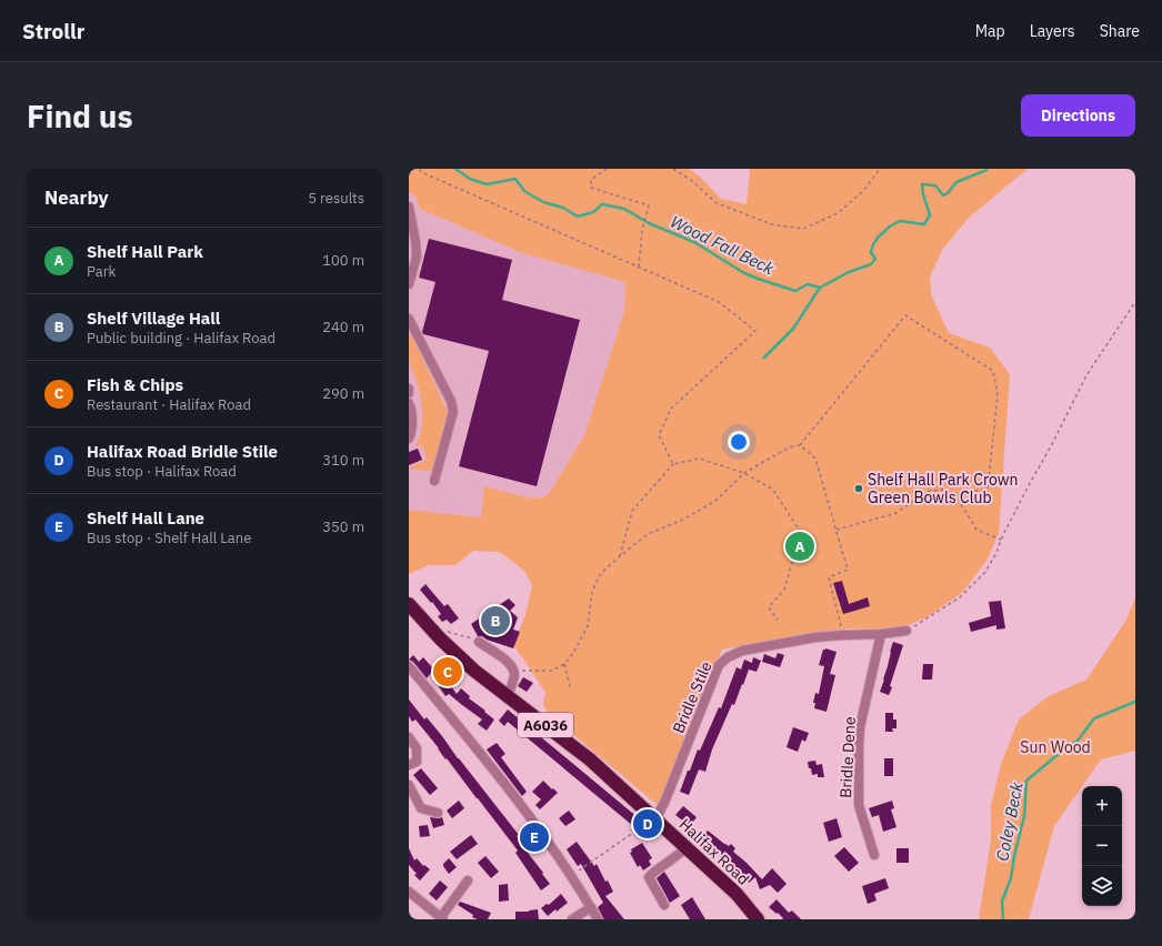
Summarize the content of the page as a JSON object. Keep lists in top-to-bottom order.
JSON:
{
  "streets": {
    "highway": ["A6036", "Halifax Road"],
    "street": ["Bridle Stile", "Bridle Dene"]
  },
  "crossings": [
    ["Bridle Stile", "Bridle Dene"],
    ["Bridle Stile", "Halifax Road"],
    ["A6036", "Halifax Road"]
  ],
  "water": ["Wood Fall Beck", "Coley Beck"],
  "parks": ["Sun Wood"],
  "places": ["Shelf Hall Park Crown Green Bowls Club"],
  "page": {
    "header": "Strollr",
    "nav": ["Map", "Layers", "Share"],
    "buttons": "Directions",
    "title": "Find us",
    "heading": ["Nearby", "5 results"],
    "list": [
      {
        "mark": "A",
        "name": "Shelf Hall Park",
        "note": "Park",
        "value": "100 m"
      },
      {
        "mark": "B",
        "name": "Shelf Village Hall",
        "note": "Public building · Halifax Road",
        "value": "240 m"
      },
      {
        "mark": "C",
        "name": "Fish & Chips",
        "note": "Restaurant · Halifax Road",
        "value": "290 m"
      },
      {
        "mark": "D",
        "name": "Halifax Road Bridle Stile",
        "note": "Bus stop · Halifax Road",
        "value": "310 m"
      },
      {
        "mark": "E",
        "name": "Shelf Hall Lane",
        "note": "Bus stop · Shelf Hall Lane",
        "value": "350 m"
      }
    ],
    "pins": [
      "A",
      "B",
      "C",
      "D",
      "E"
    ],
    "map_buttons": ["+", "−"]
  }
}
